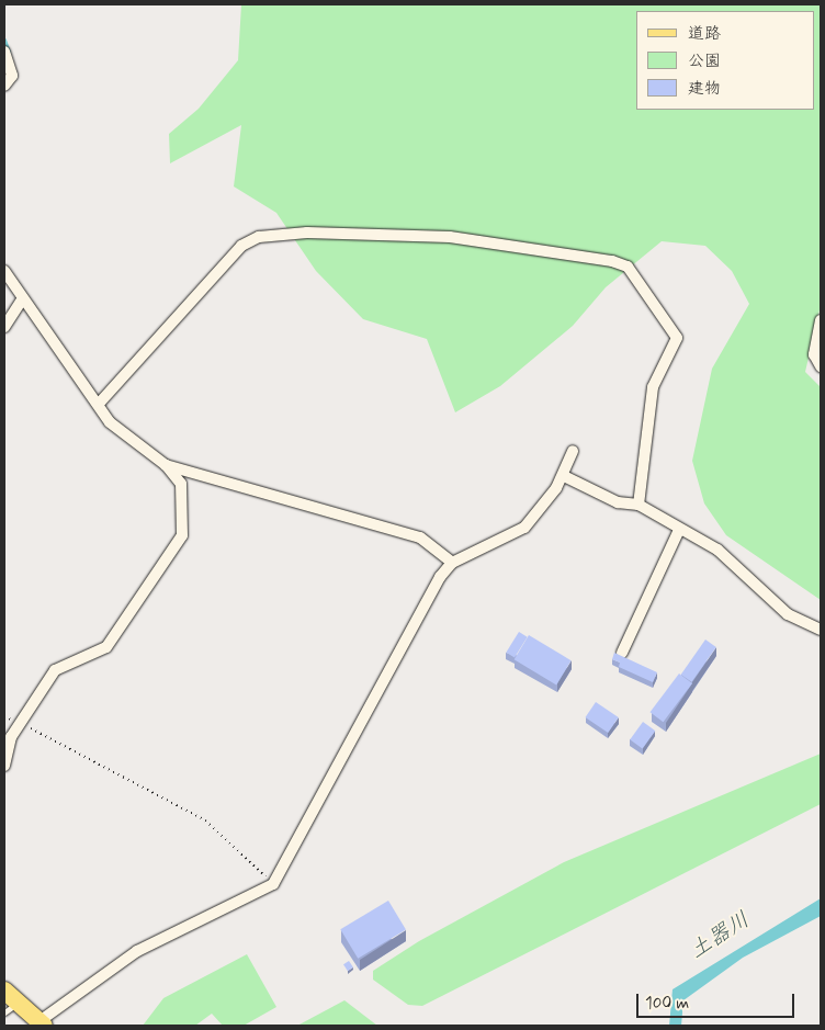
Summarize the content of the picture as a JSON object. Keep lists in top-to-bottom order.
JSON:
{
  "water": ["土器川"],
  "legend": ["道路", "公園", "建物"],
  "scale_bar": "100 m"
}
